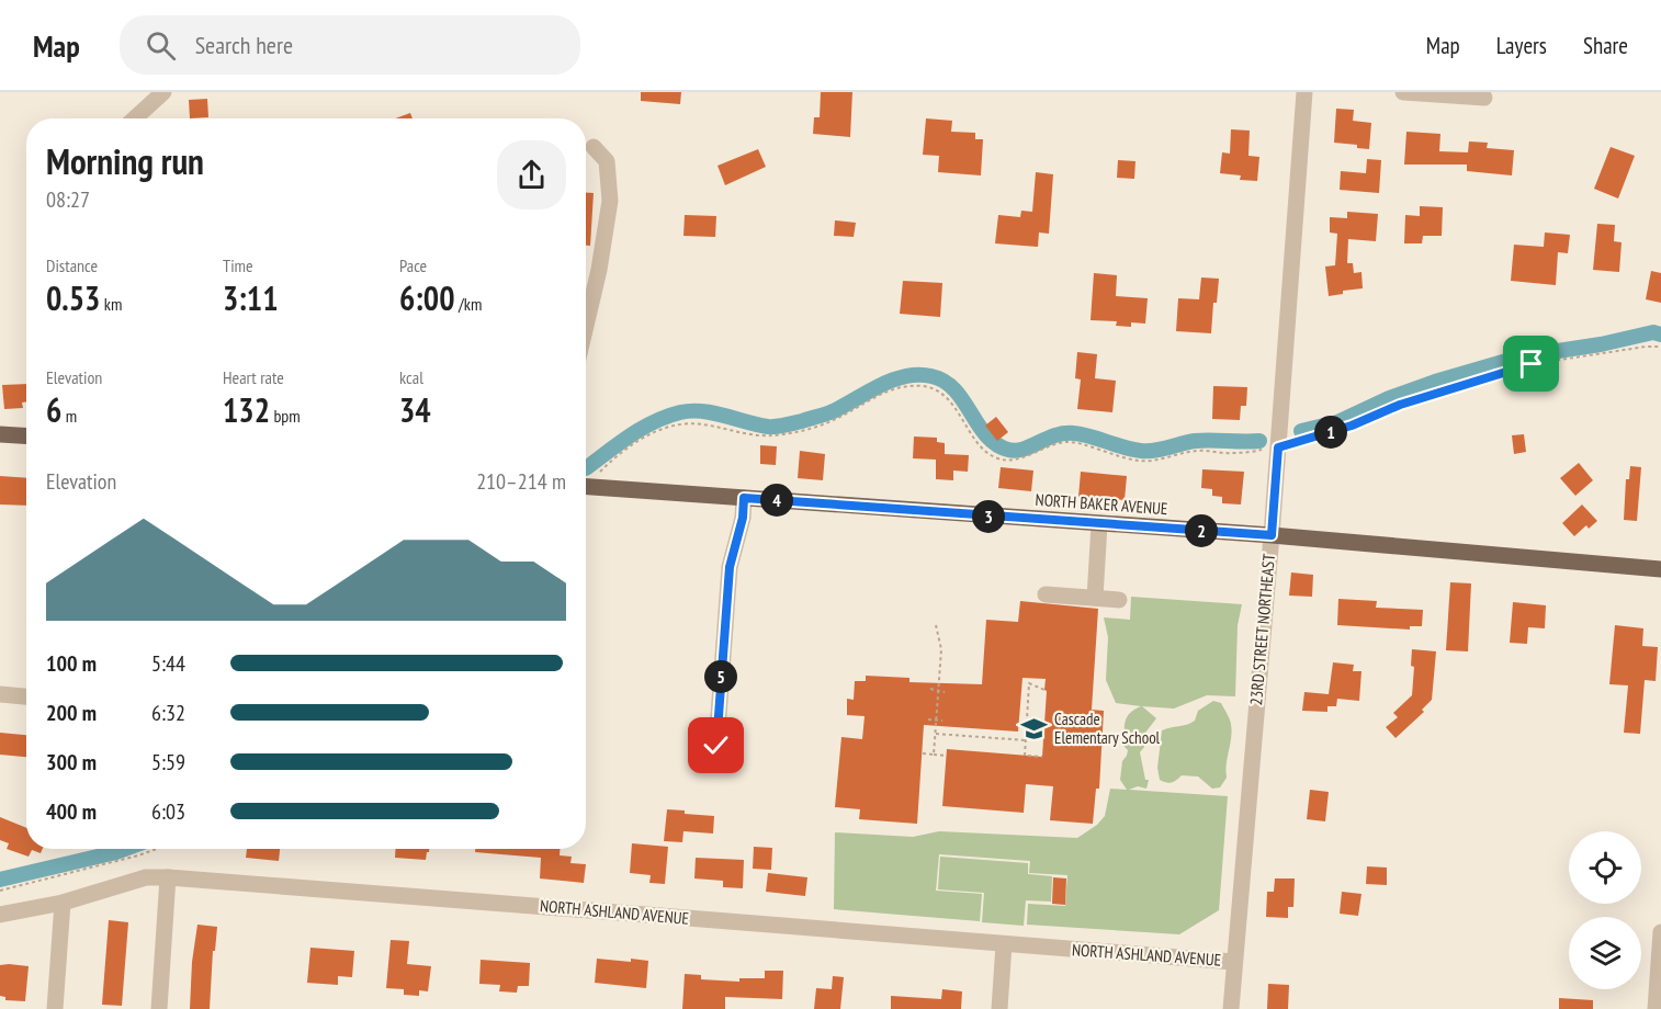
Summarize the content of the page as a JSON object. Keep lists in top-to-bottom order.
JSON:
{
  "streets": {
    "main road": ["NORTH BAKER AVENUE"],
    "street": ["23RD STREET NORTHEAST", "NORTH ASHLAND AVENUE"]
  },
  "crossings": [
    ["NORTH BAKER AVENUE", "23RD STREET NORTHEAST"],
    ["23RD STREET NORTHEAST", "NORTH ASHLAND AVENUE"]
  ],
  "places": {
    "school or university": ["Cascade Elementary School"]
  },
  "page": {
    "header": "Map",
    "search": "Search here",
    "nav": ["Map", "Layers", "Share"],
    "heading": ["Morning run", "08:27"],
    "stats": [
      ["Distance", "0.53 km"],
      ["Time", "3:11"],
      ["Pace", "6:00 /km"],
      ["Elevation", "6 m"],
      ["Heart rate", "132 bpm"],
      ["kcal", "34"]
    ],
    "pins": [
      "1",
      "4",
      "3",
      "2",
      "5"
    ],
    "chart": ["Elevation", "210–214 m"],
    "list": [
      {
        "name": "100 m",
        "note": "5:44"
      },
      {
        "name": "200 m",
        "note": "6:32"
      },
      {
        "name": "300 m",
        "note": "5:59"
      },
      {
        "name": "400 m",
        "note": "6:03"
      }
    ]
  }
}
